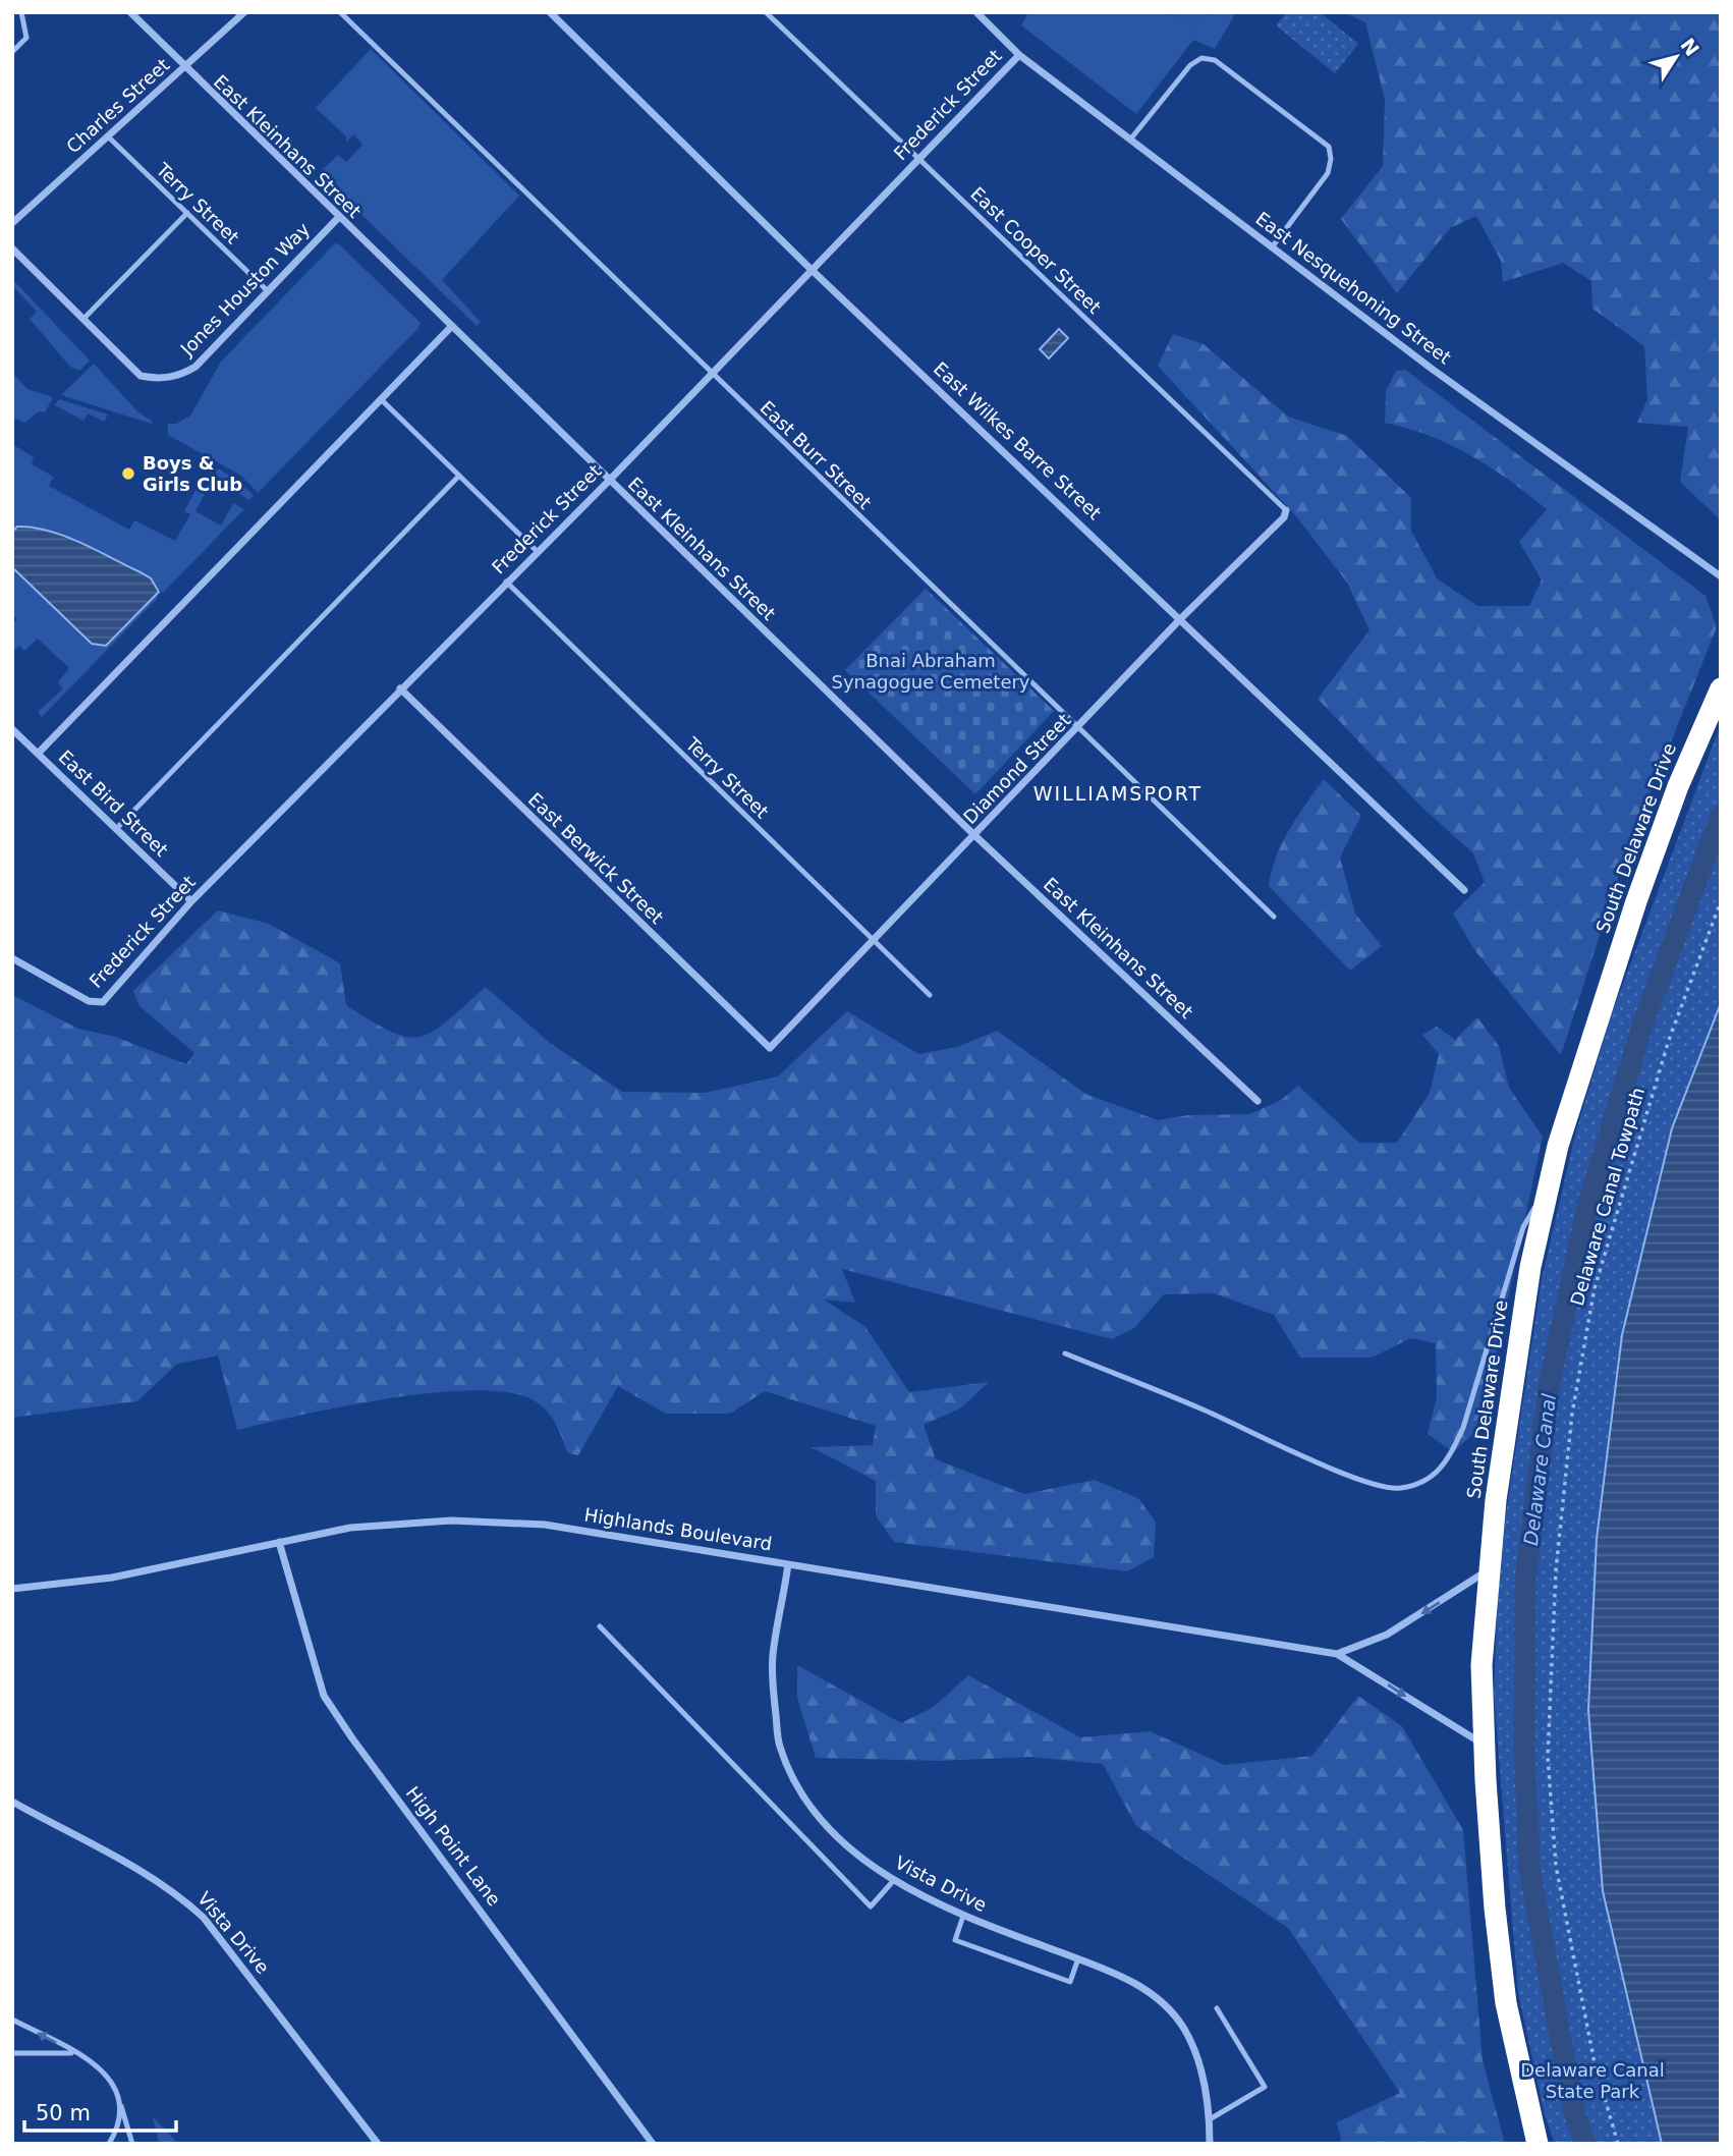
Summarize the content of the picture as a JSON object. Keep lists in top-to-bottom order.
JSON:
{
  "streets": {
    "highway": ["South Delaware Drive"],
    "street": [
      "Frederick Street",
      "Charles Street",
      "East Kleinhans Street",
      "East Nesquehoning Street",
      "Jones Houston Way",
      "East Wilkes Barre Street",
      "Diamond Street",
      "East Bird Street",
      "East Berwick Street",
      "Highlands Boulevard",
      "High Point Lane",
      "Vista Drive"
    ],
    "lane": ["Terry Street", "East Cooper Street", "East Burr Street"],
    "path": ["Delaware Canal Towpath"]
  },
  "crossings": [
    ["Frederick Street", "East Kleinhans Street"],
    ["Frederick Street", "Terry Street"],
    ["Frederick Street", "East Cooper Street"],
    ["Frederick Street", "East Nesquehoning Street"],
    ["Frederick Street", "East Wilkes Barre Street"],
    ["Frederick Street", "East Burr Street"],
    ["Frederick Street", "East Bird Street"],
    ["Frederick Street", "East Berwick Street"],
    ["Charles Street", "East Kleinhans Street"],
    ["Charles Street", "Terry Street"],
    ["East Kleinhans Street", "Jones Houston Way"],
    ["East Kleinhans Street", "Diamond Street"],
    ["Terry Street", "Jones Houston Way"],
    ["Terry Street", "Diamond Street"],
    ["East Cooper Street", "Diamond Street"],
    ["East Wilkes Barre Street", "Diamond Street"],
    ["East Burr Street", "Diamond Street"],
    ["Diamond Street", "East Berwick Street"],
    ["South Delaware Drive", "Highlands Boulevard"],
    ["Highlands Boulevard", "High Point Lane"],
    ["Highlands Boulevard", "Vista Drive"]
  ],
  "districts": ["WILLIAMSPORT"],
  "water": ["Delaware Canal"],
  "parks": ["Bnai Abraham Synagogue Cemetery", "Delaware Canal State Park"],
  "places": ["Boys & Girls Club"],
  "scale_bar": "50 m",
  "north": "top right"
}
